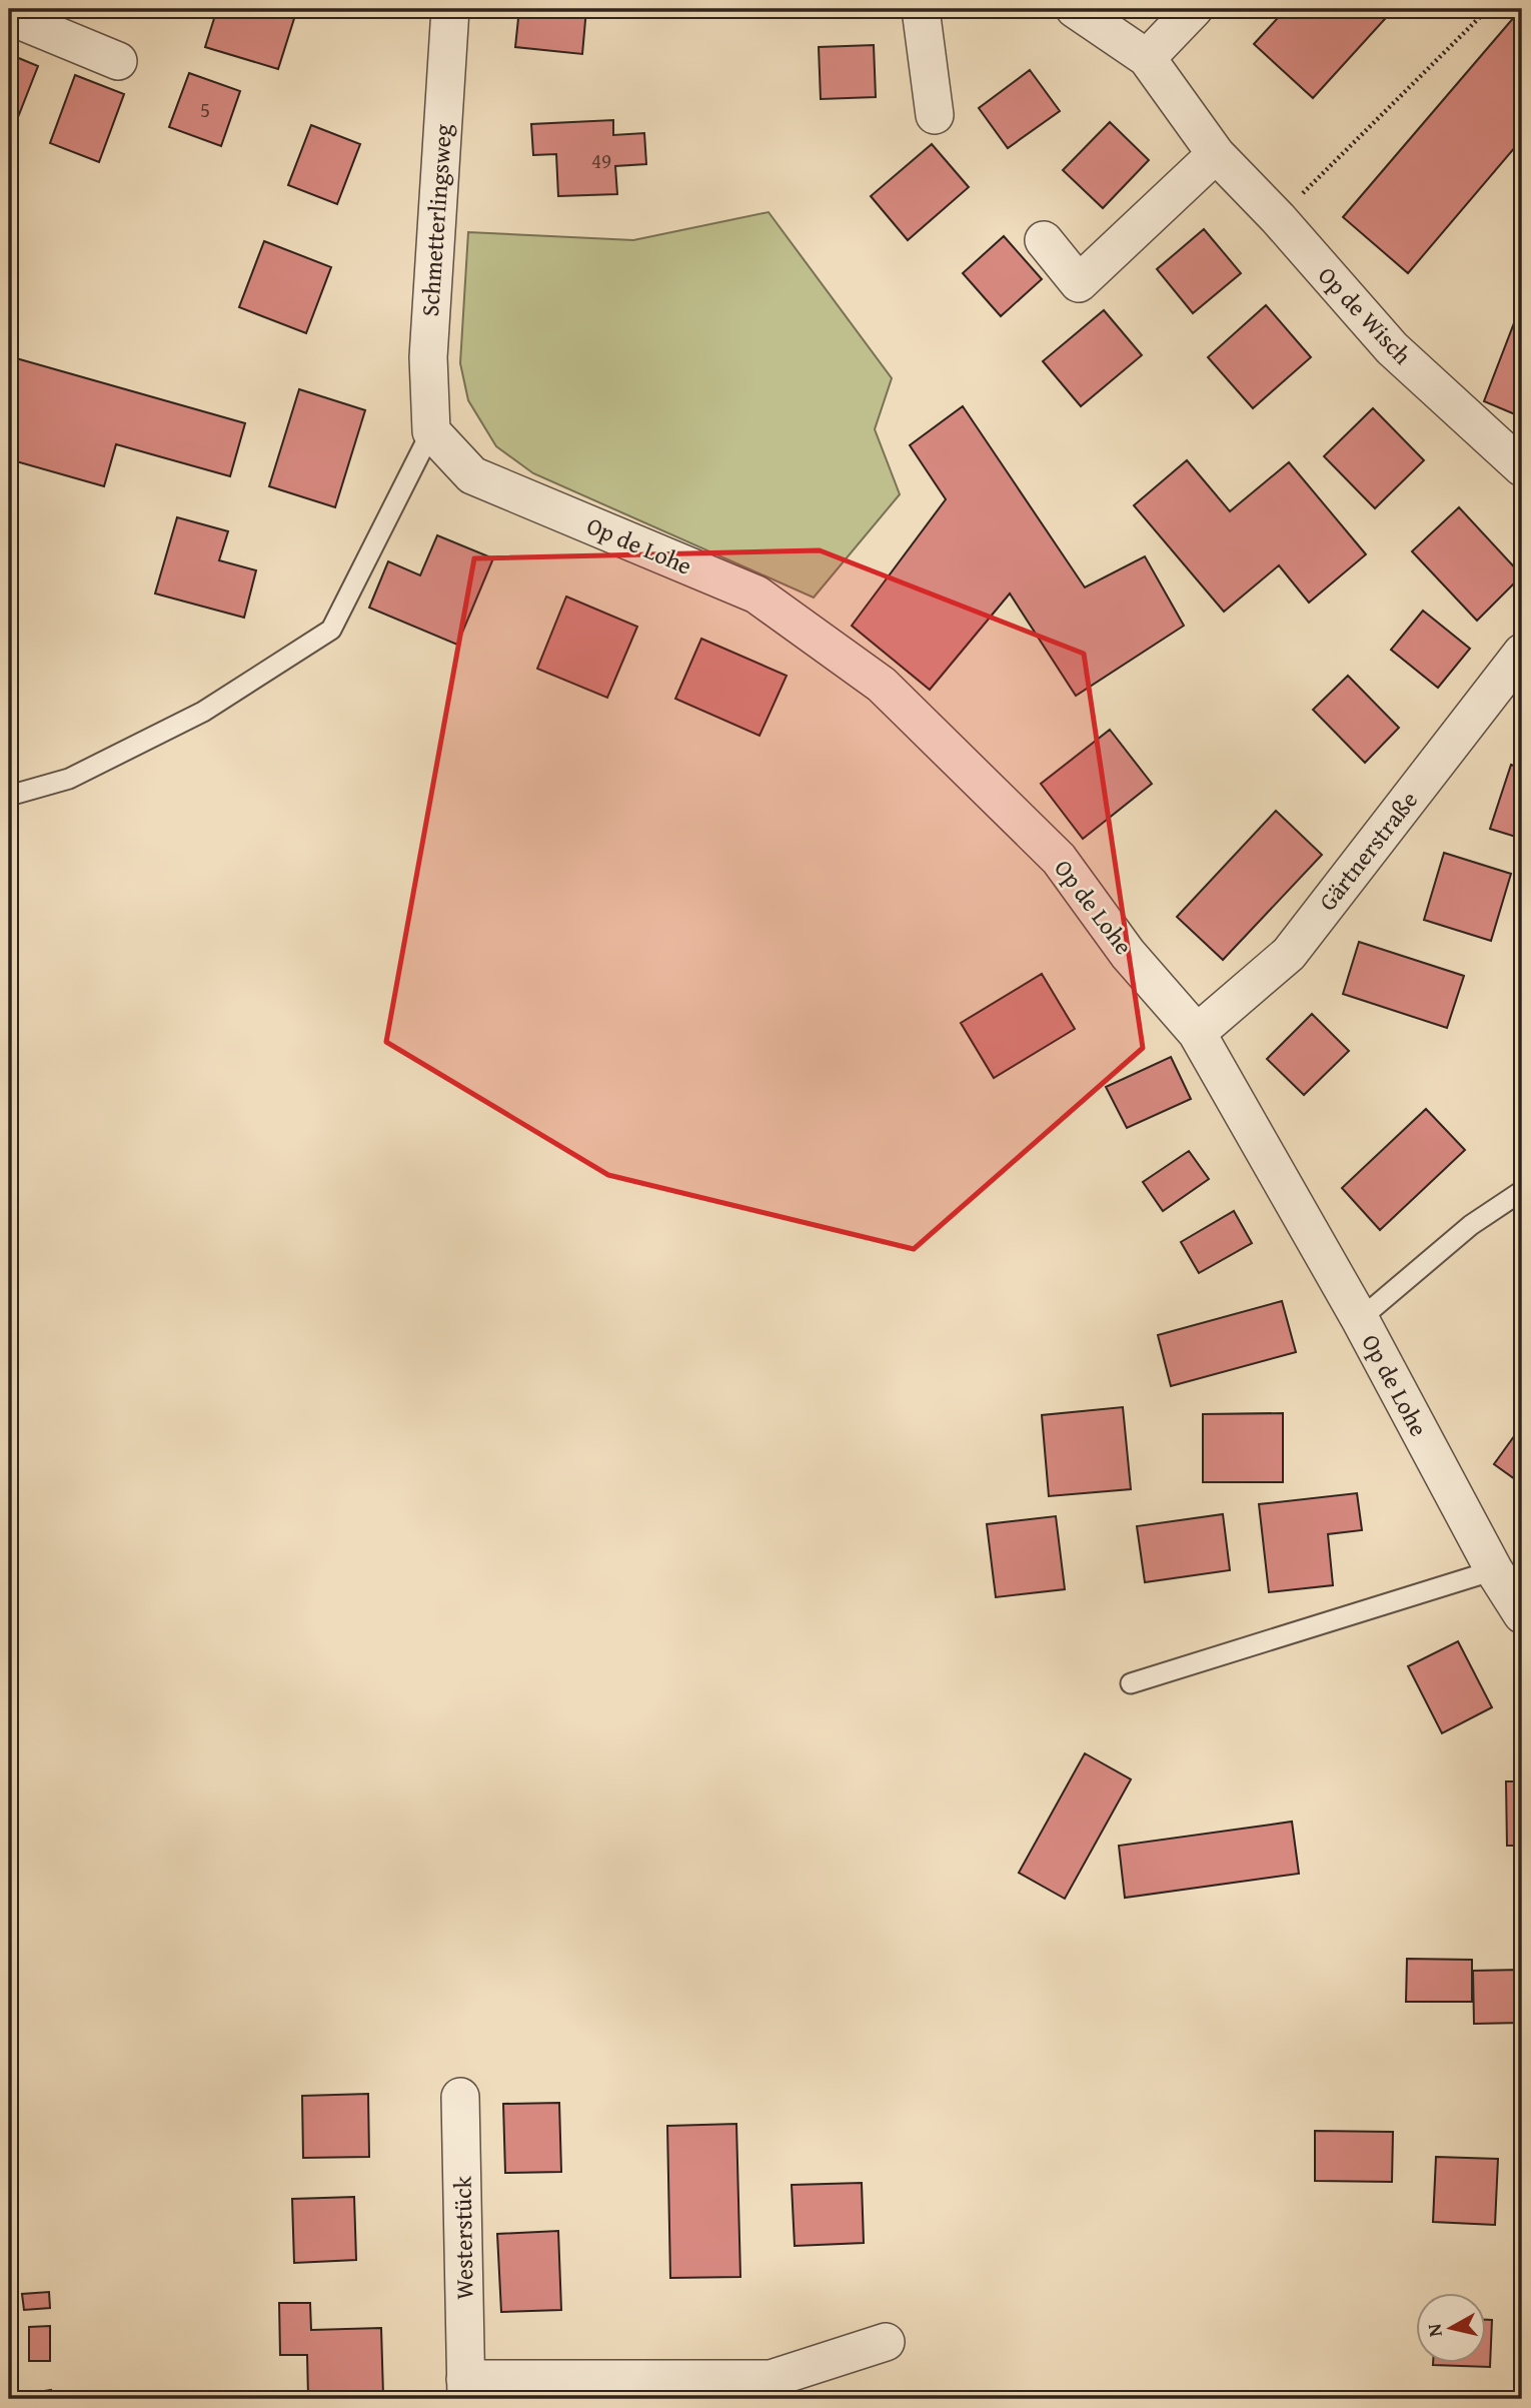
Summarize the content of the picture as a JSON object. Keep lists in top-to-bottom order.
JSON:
{
  "streets": {
    "street": [
      "Schmetterlingsweg",
      "Op de Wisch",
      "Op de Lohe",
      "Gärtnerstraße",
      "Westerstück"
    ]
  },
  "crossings": [
    ["Schmetterlingsweg", "Op de Lohe"],
    ["Op de Lohe", "Gärtnerstraße"]
  ],
  "house_numbers": ["5", "49"],
  "north": "left"
}
